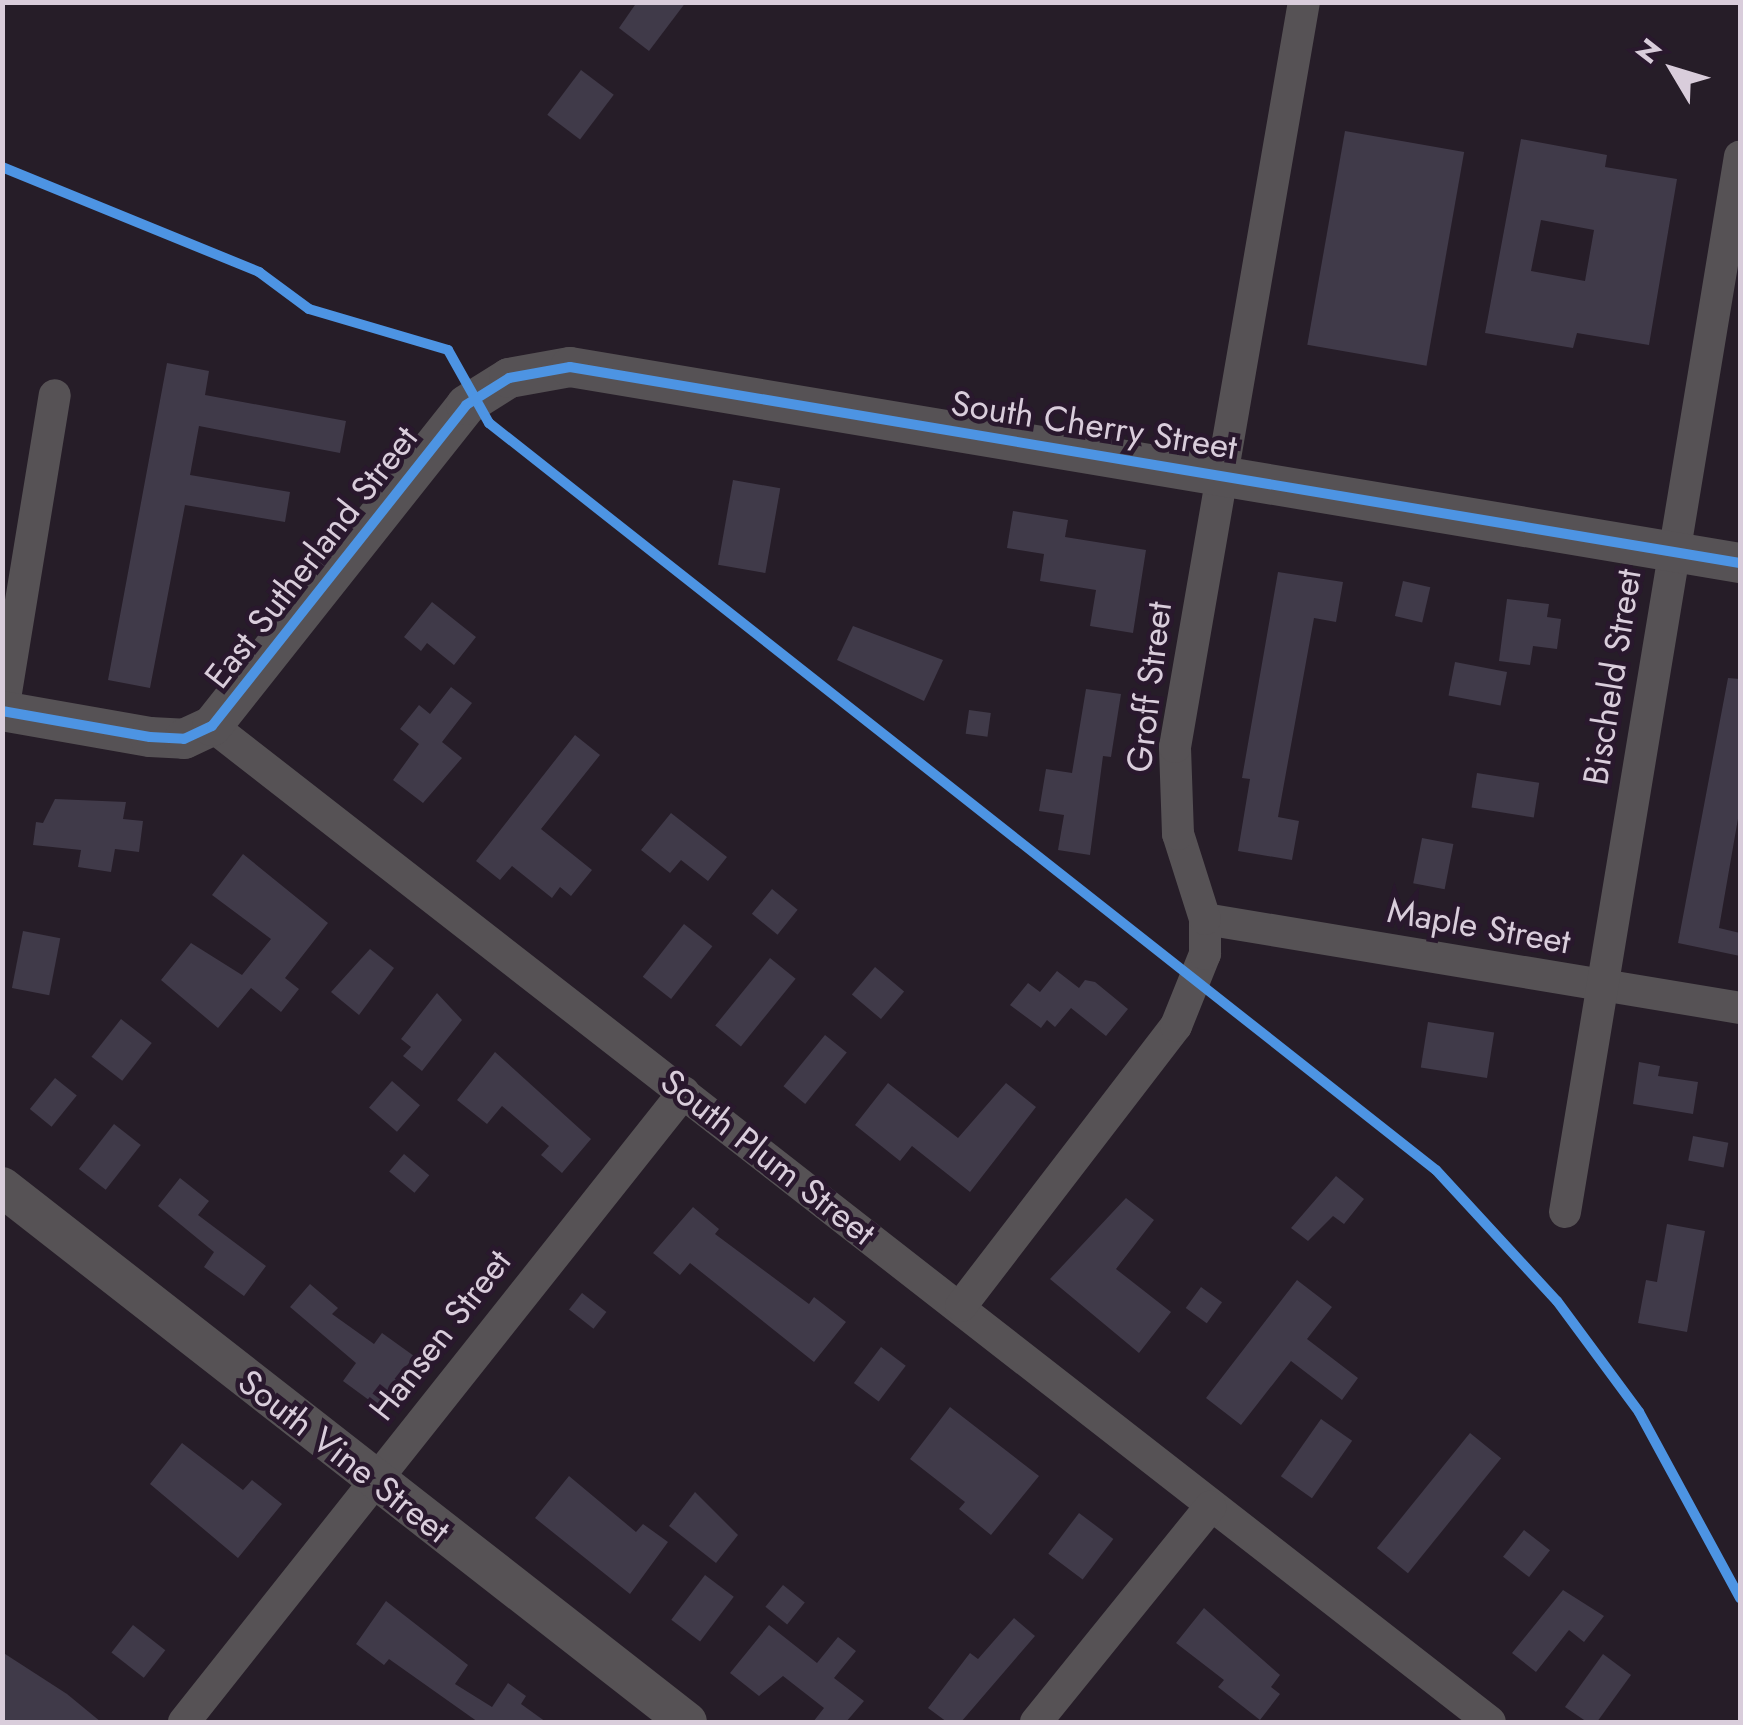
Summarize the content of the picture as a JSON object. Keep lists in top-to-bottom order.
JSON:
{
  "streets": {
    "street": [
      "South Cherry Street",
      "East Sutherland Street",
      "Bischeld Street",
      "Groff Street",
      "Maple Street",
      "South Plum Street",
      "Hansen Street",
      "South Vine Street"
    ]
  },
  "crossings": [
    ["South Cherry Street", "East Sutherland Street"],
    ["South Cherry Street", "Bischeld Street"],
    ["South Cherry Street", "Groff Street"],
    ["East Sutherland Street", "South Plum Street"],
    ["Bischeld Street", "Maple Street"],
    ["Groff Street", "Maple Street"],
    ["Groff Street", "South Plum Street"],
    ["South Plum Street", "Hansen Street"],
    ["Hansen Street", "South Vine Street"]
  ],
  "north": "top left"
}
